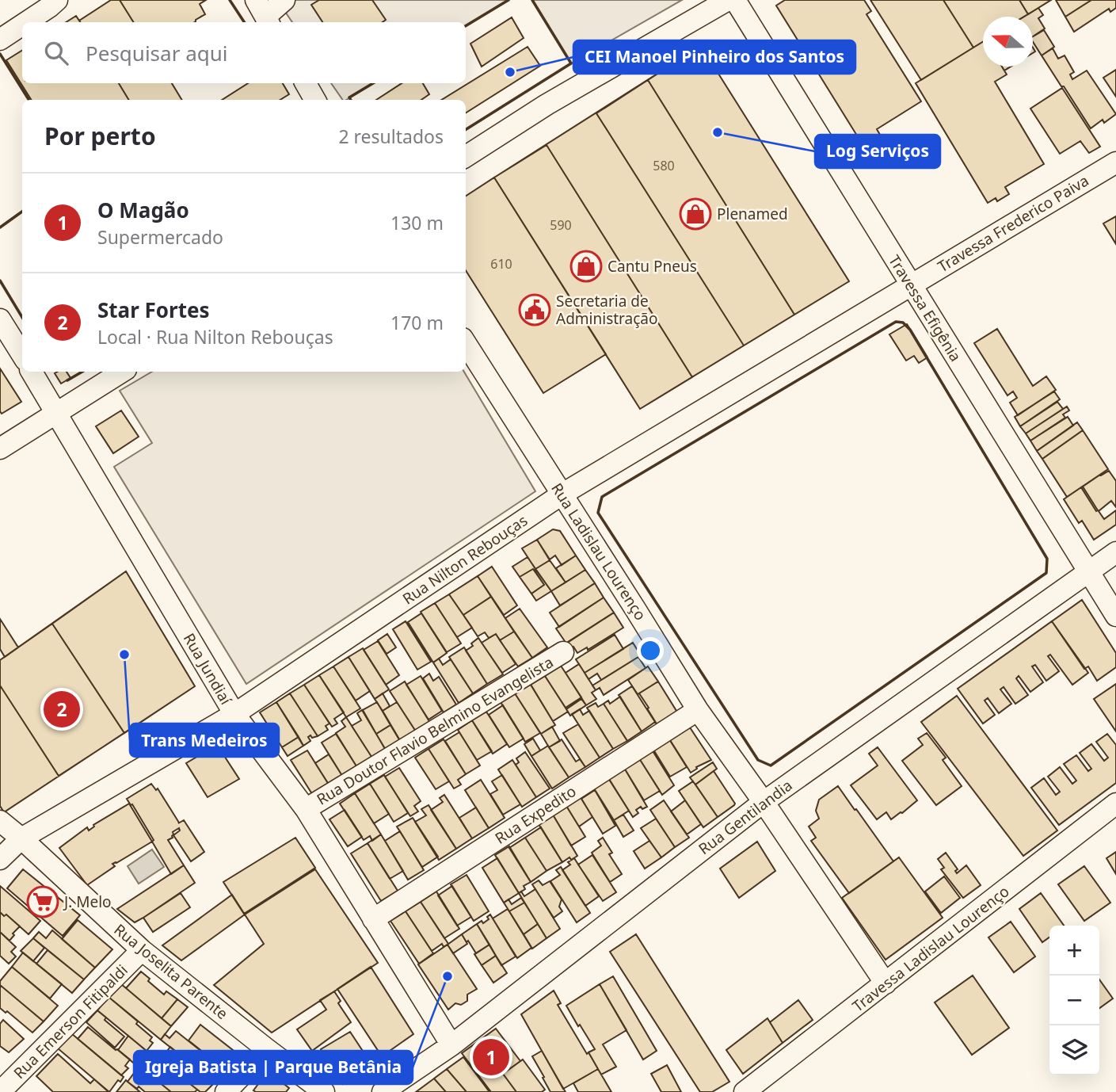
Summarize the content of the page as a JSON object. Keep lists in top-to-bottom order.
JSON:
{
  "streets": {
    "street": [
      "Travessa Frederico Paiva",
      "Travessa Efigênia",
      "Rua Ladislau Lourenço",
      "Rua Nilton Rebouças",
      "Rua Jundiaí",
      "Rua Doutor Flavio Belmino Evangelista",
      "Rua Expedito",
      "Rua Gentilandia",
      "Travessa Ladislau Lourenço",
      "Rua Joselita Parente",
      "Rua Emerson Fitipaldi"
    ]
  },
  "crossings": [
    ["Travessa Frederico Paiva", "Travessa Efigênia"],
    ["Travessa Frederico Paiva", "Rua Nilton Rebouças"],
    ["Travessa Efigênia", "Rua Nilton Rebouças"],
    ["Travessa Efigênia", "Rua Gentilandia"],
    ["Rua Ladislau Lourenço", "Rua Nilton Rebouças"],
    ["Rua Ladislau Lourenço", "Rua Expedito"],
    ["Rua Ladislau Lourenço", "Rua Gentilandia"],
    ["Rua Ladislau Lourenço", "Travessa Ladislau Lourenço"],
    ["Rua Nilton Rebouças", "Rua Jundiaí"],
    ["Rua Nilton Rebouças", "Rua Joselita Parente"],
    ["Rua Jundiaí", "Rua Doutor Flavio Belmino Evangelista"],
    ["Rua Jundiaí", "Rua Expedito"],
    ["Rua Jundiaí", "Rua Gentilandia"],
    ["Rua Joselita Parente", "Rua Emerson Fitipaldi"]
  ],
  "places": {
    "other": [
      "CEI Manoel Pinheiro dos Santos",
      "Log Serviços",
      "Trans Medeiros",
      "Igreja Batista | Parque Betânia"
    ],
    "shop": ["Plenamed", "Cantu Pneus"],
    "public building": ["Secretaria de Administração"],
    "supermarket": ["J. Melo"]
  },
  "house_numbers": ["580", "590", "610"],
  "north": "left",
  "page": {
    "search": "Pesquisar aqui",
    "heading": ["Por perto", "2 resultados"],
    "list": [
      {
        "mark": "1",
        "name": "O Magão",
        "note": "Supermercado",
        "value": "130 m"
      },
      {
        "mark": "2",
        "name": "Star Fortes",
        "note": "Local · Rua Nilton Rebouças",
        "value": "170 m"
      }
    ],
    "pins": ["2", "1"],
    "map_buttons": ["+", "−"]
  }
}
